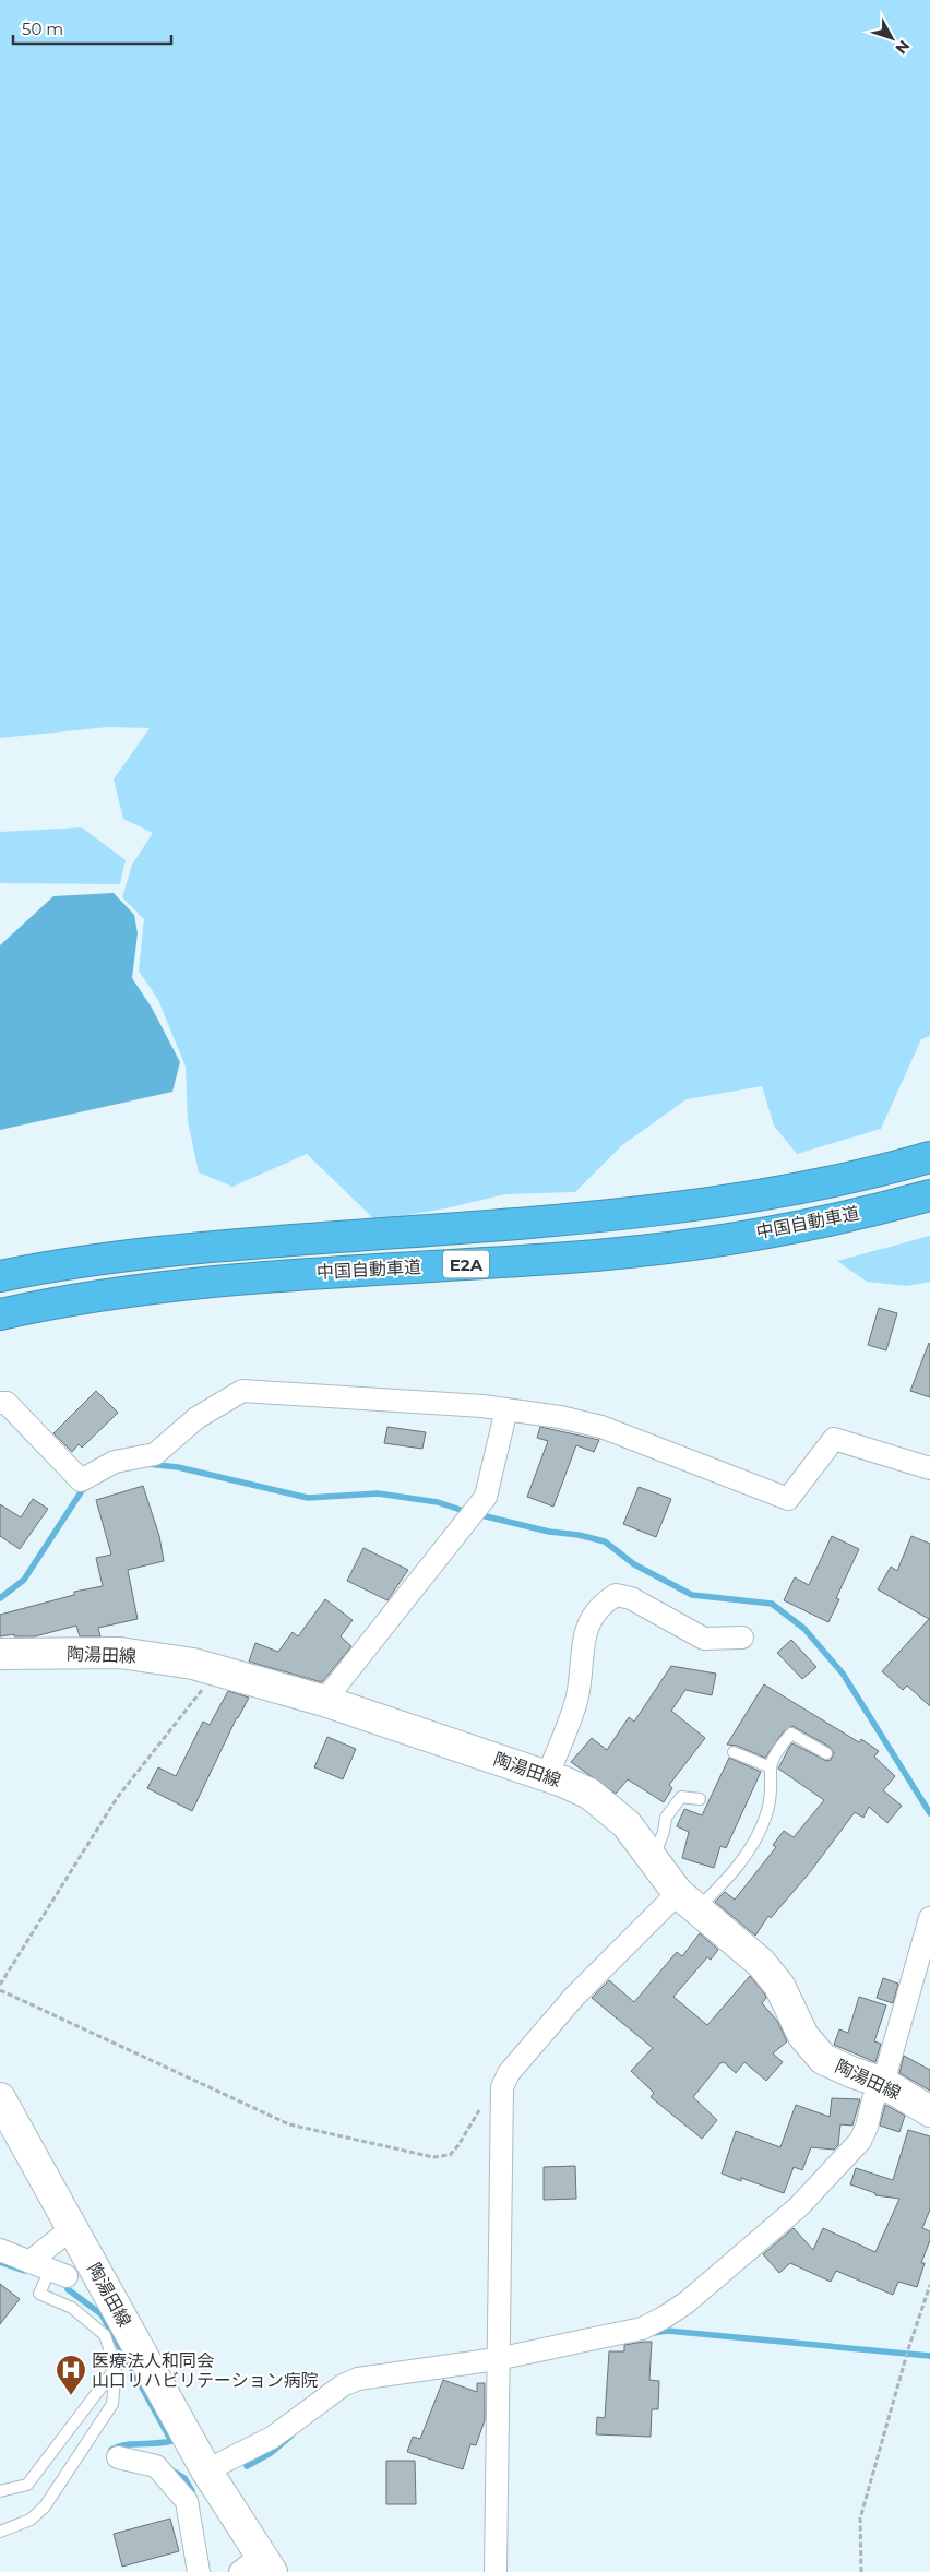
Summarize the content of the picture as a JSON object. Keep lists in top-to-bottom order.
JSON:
{
  "streets": {
    "highway": ["中国自動車道", "E2A"],
    "main road": ["陶湯田線"]
  },
  "places": {
    "hospital": ["医療法人和同会 山口リハビリテーション病院"]
  },
  "scale_bar": "50 m",
  "north": "bottom right"
}
